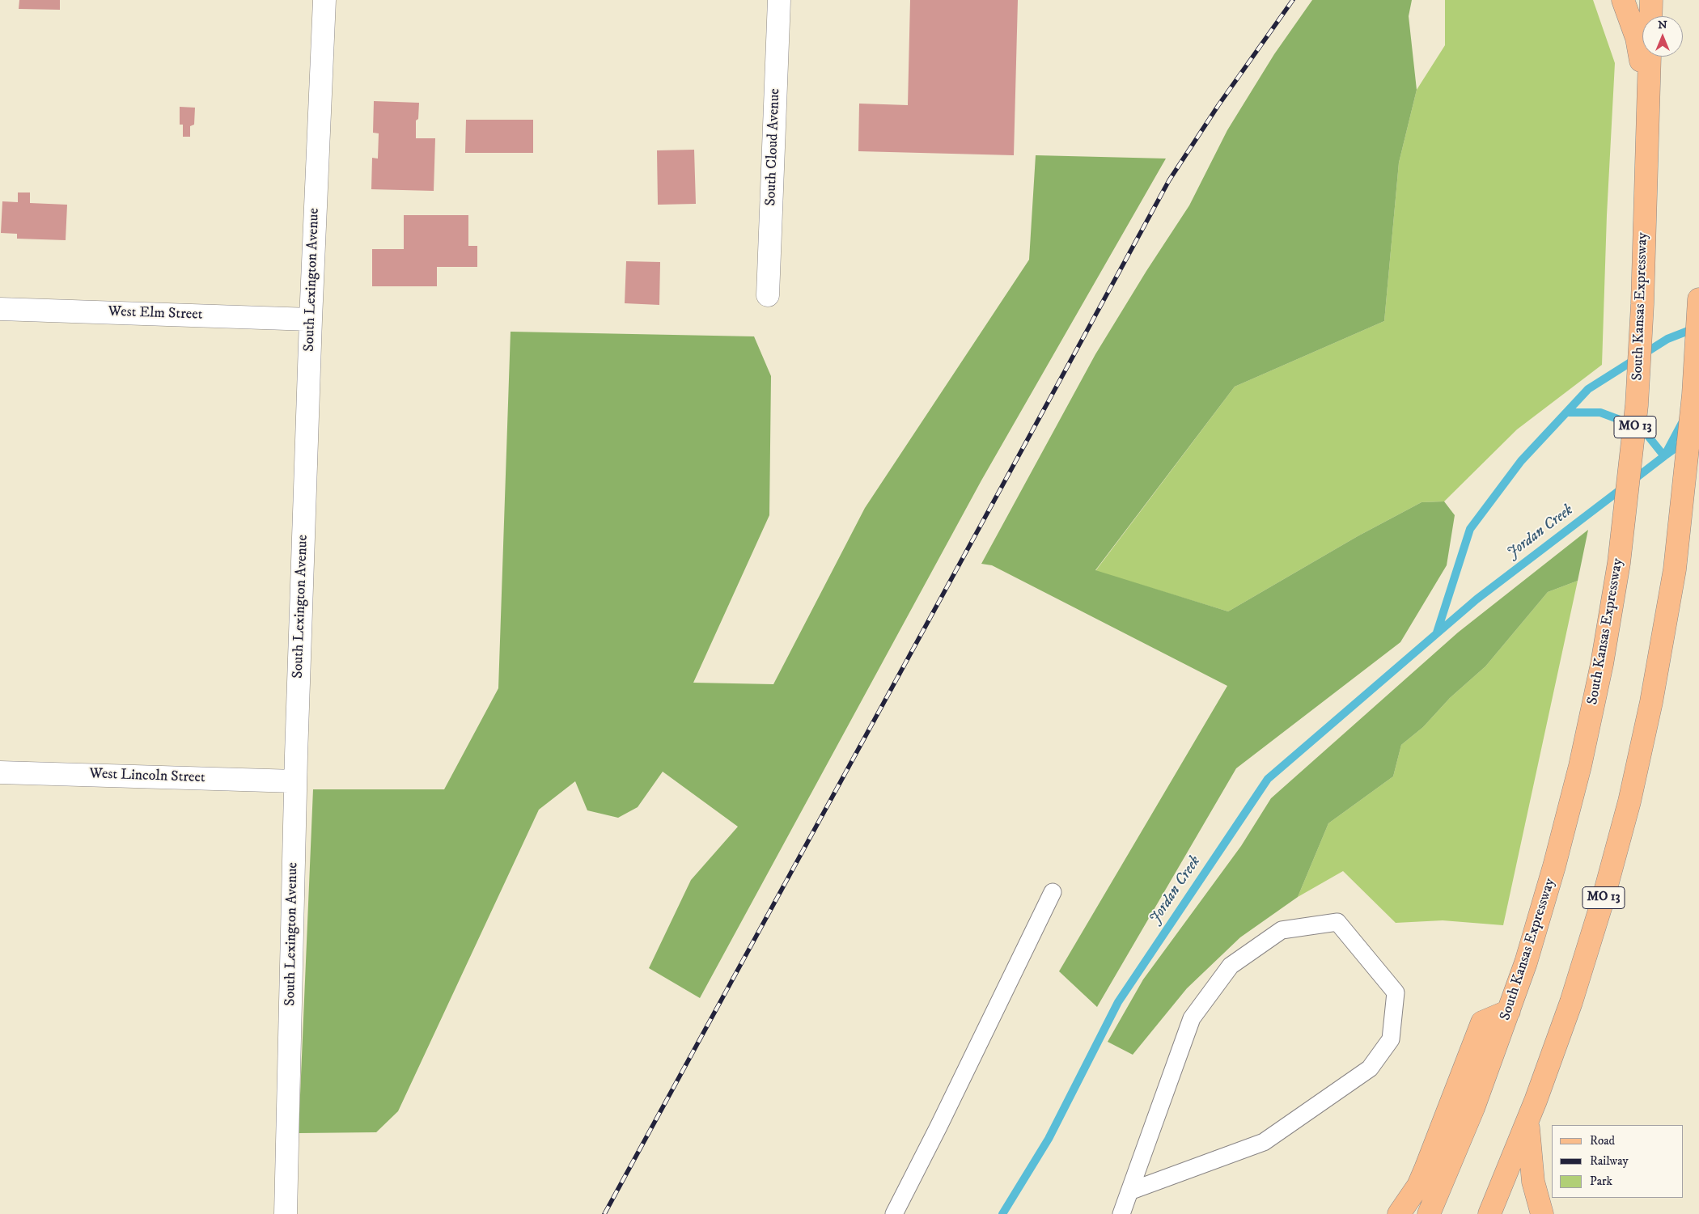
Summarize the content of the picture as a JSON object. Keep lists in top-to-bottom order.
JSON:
{
  "streets": {
    "main road": ["South Kansas Expressway", "MO 13"],
    "street": [
      "South Cloud Avenue",
      "South Lexington Avenue",
      "West Elm Street",
      "West Lincoln Street"
    ]
  },
  "crossings": [
    ["South Lexington Avenue", "West Elm Street"],
    ["South Lexington Avenue", "West Lincoln Street"]
  ],
  "water": ["Jordan Creek"],
  "legend": ["Road", "Railway", "Park"],
  "north": "top"
}
